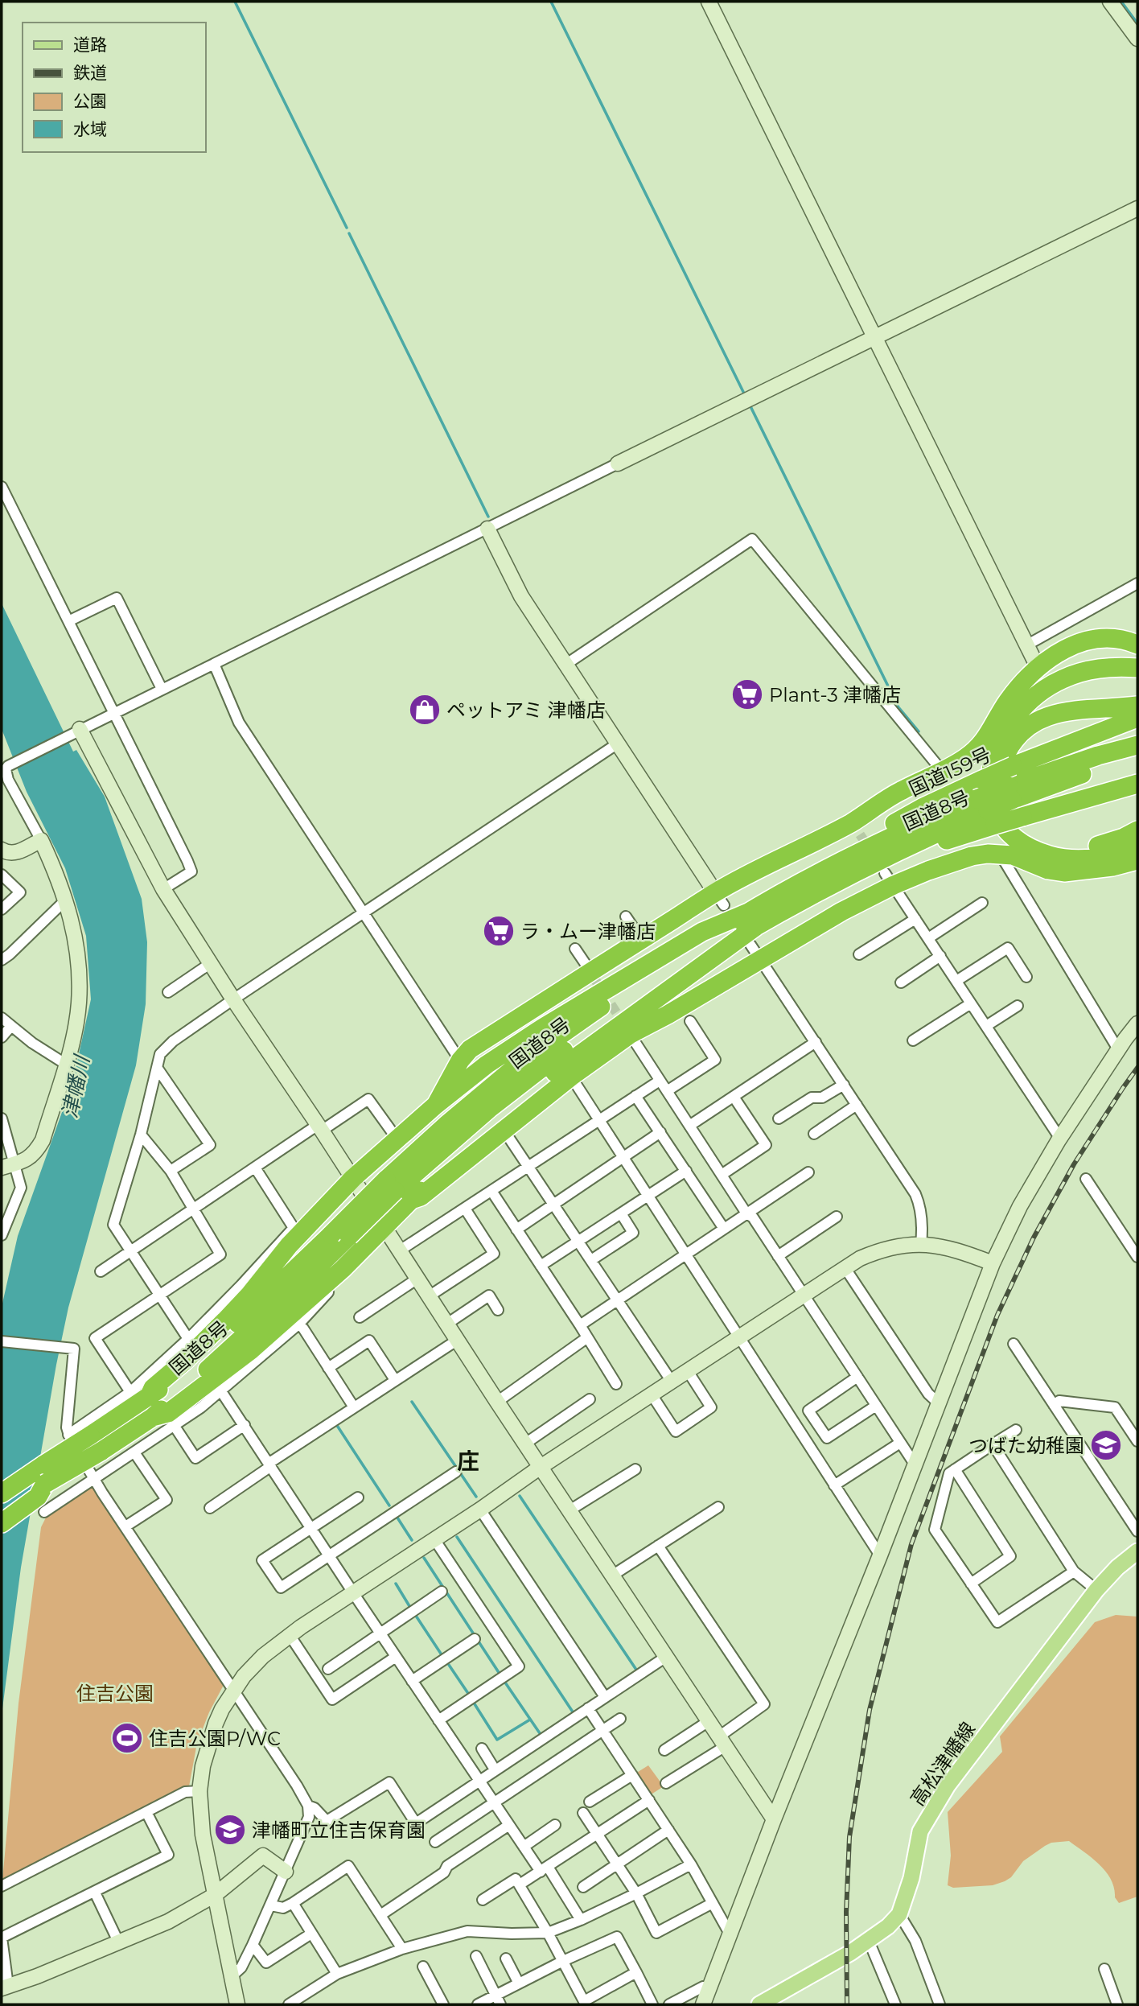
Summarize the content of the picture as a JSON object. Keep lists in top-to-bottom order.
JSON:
{
  "streets": {
    "highway": ["国道159号", "国道8号"],
    "main road": ["高松津幡線"]
  },
  "crossings": [
    ["国道159号", "国道8号"]
  ],
  "districts": ["庄"],
  "water": ["津幡川"],
  "parks": ["住吉公園"],
  "places": {
    "supermarket": ["Plant-3 津幡店", "ラ・ムー津幡店"],
    "shop": ["ペットアミ 津幡店"],
    "school or university": ["つばた幼稚園", "津幡町立住吉保育園"],
    "sports": ["住吉公園P/WC"]
  },
  "legend": [
    "道路",
    "鉄道",
    "公園",
    "水域"
  ]
}
